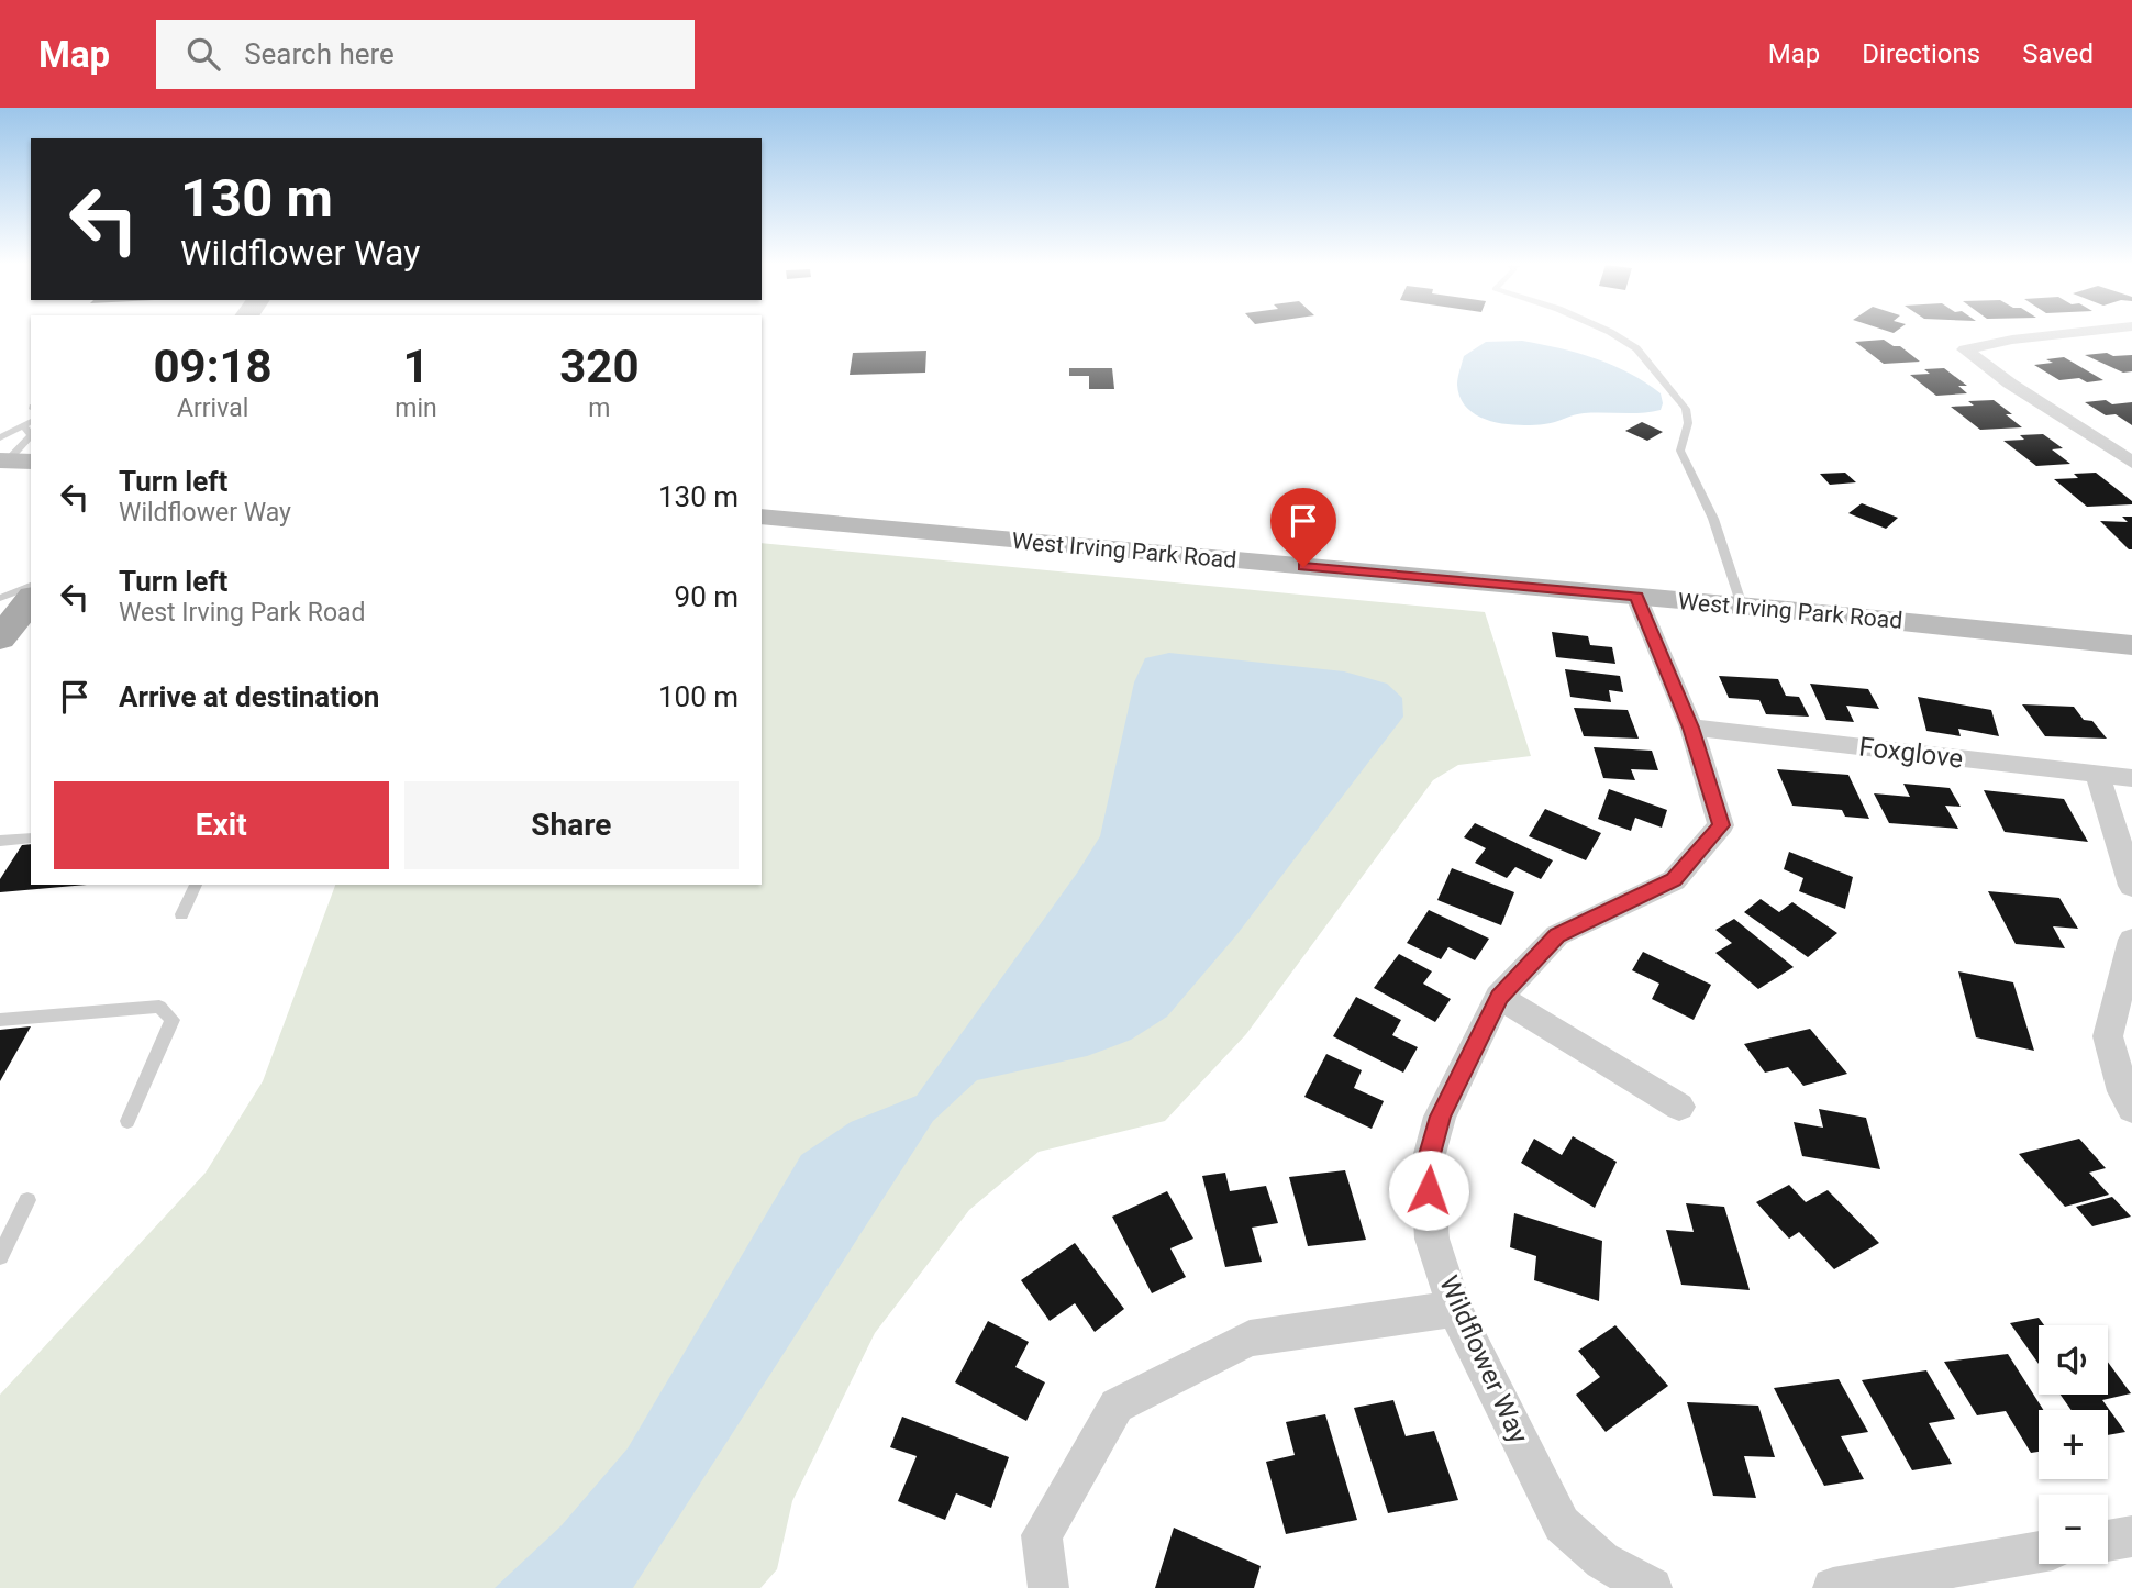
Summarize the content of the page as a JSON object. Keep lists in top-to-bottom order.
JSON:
{
  "streets": {
    "main road": ["West Irving Park Road"],
    "street": ["Foxglove", "Wildflower Way"]
  },
  "crossings": [
    ["West Irving Park Road", "Wildflower Way"],
    ["Foxglove", "Wildflower Way"]
  ],
  "page": {
    "header": "Map",
    "search": "Search here",
    "nav": ["Map", "Directions", "Saved"],
    "turn": ["130 m", "Wildflower Way"],
    "eta": [
      "09:18",
      "Arrival",
      "1",
      "min",
      "320",
      "m"
    ],
    "list": [
      {
        "name": "Turn left",
        "note": "Wildflower Way",
        "value": "130 m"
      },
      {
        "name": "Turn left",
        "note": "West Irving Park Road",
        "value": "90 m"
      },
      {
        "name": "Arrive at destination",
        "value": "100 m"
      }
    ],
    "buttons": ["Exit", "Share"],
    "map_buttons": ["+", "−"]
  }
}
